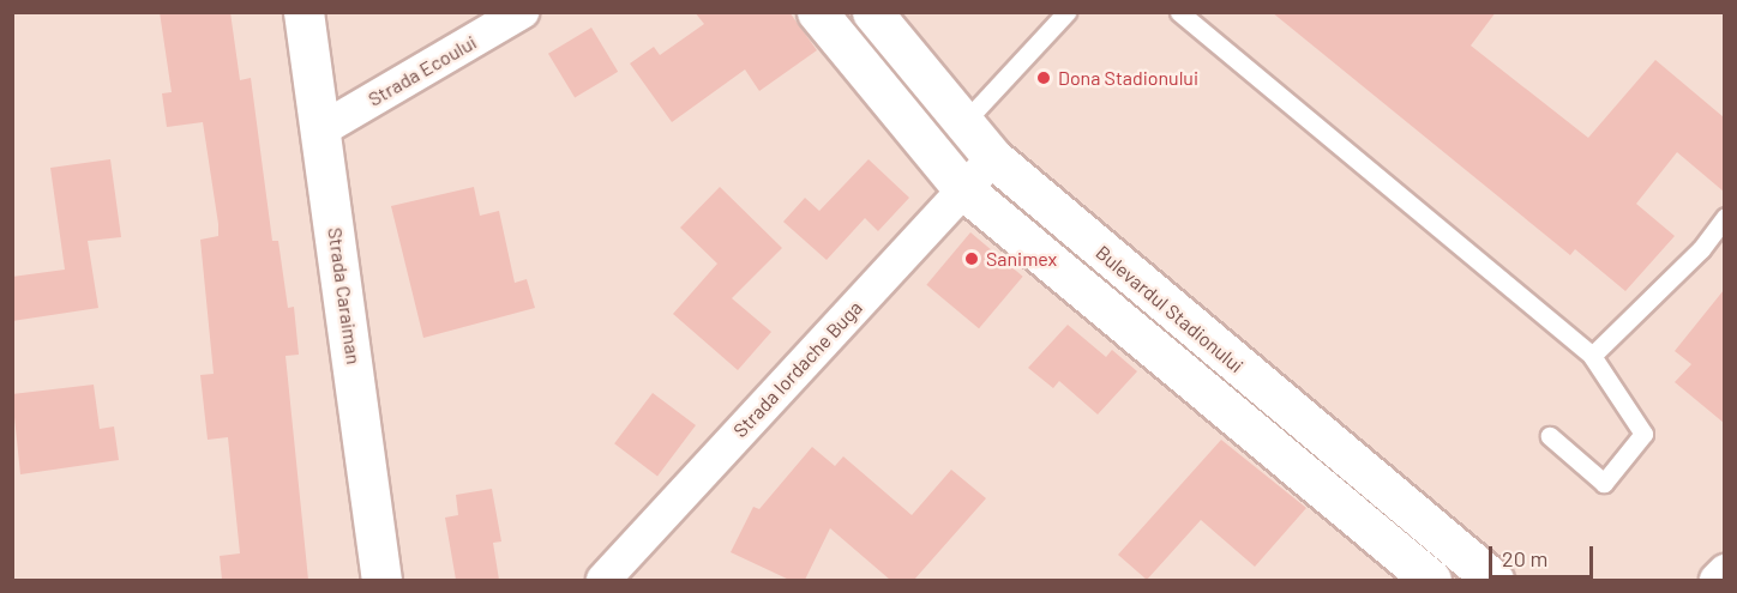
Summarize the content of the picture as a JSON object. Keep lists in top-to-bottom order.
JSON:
{
  "streets": {
    "main road": ["Strada Caraiman", "Bulevardul Stadionului"],
    "street": ["Strada Ecoului", "Strada Iordache Buga"]
  },
  "crossings": [
    ["Strada Ecoului", "Strada Caraiman"],
    ["Bulevardul Stadionului", "Strada Iordache Buga"]
  ],
  "places": ["Dona Stadionului", "Sanimex"],
  "scale_bar": "20 m"
}
